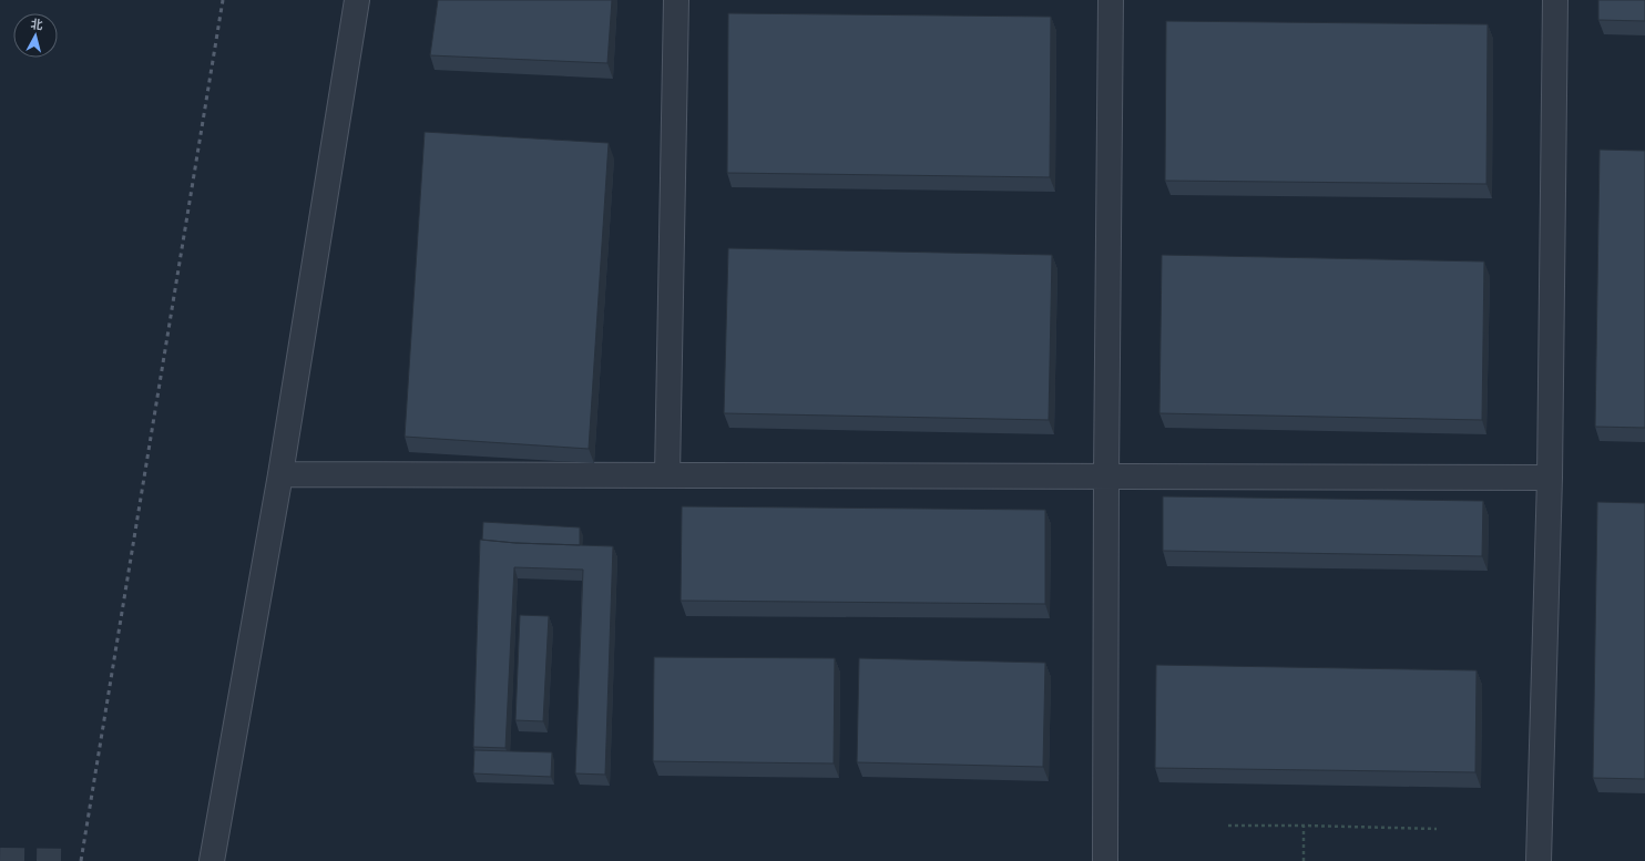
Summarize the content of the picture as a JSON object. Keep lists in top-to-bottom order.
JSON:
{
  "north": "top"
}
